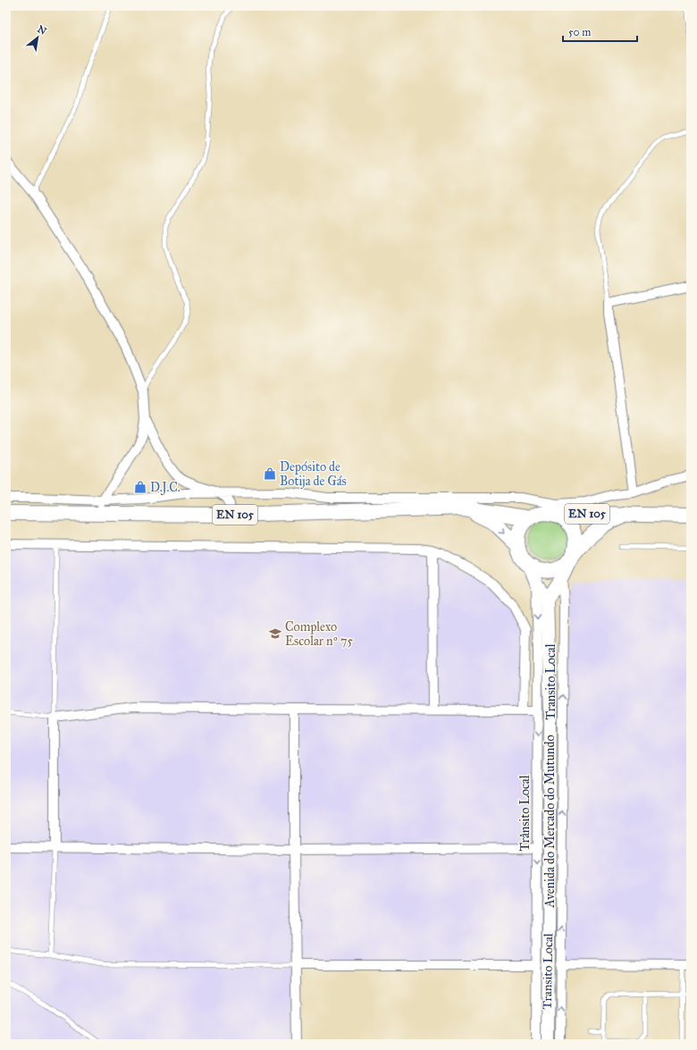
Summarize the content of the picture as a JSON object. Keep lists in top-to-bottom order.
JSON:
{
  "streets": {
    "main road": ["EN 105", "Avenida do Mercado do Mutundo"],
    "street": ["Transito Local", "Trânsito Local"]
  },
  "one_way": ["Transito Local", "Trânsito Local"],
  "places": {
    "shop": ["Depósito de Botija de Gás", "D.J.C."],
    "school or university": ["Complexo Escolar nº 75"]
  },
  "scale_bar": "50 m",
  "north": "top right"
}
